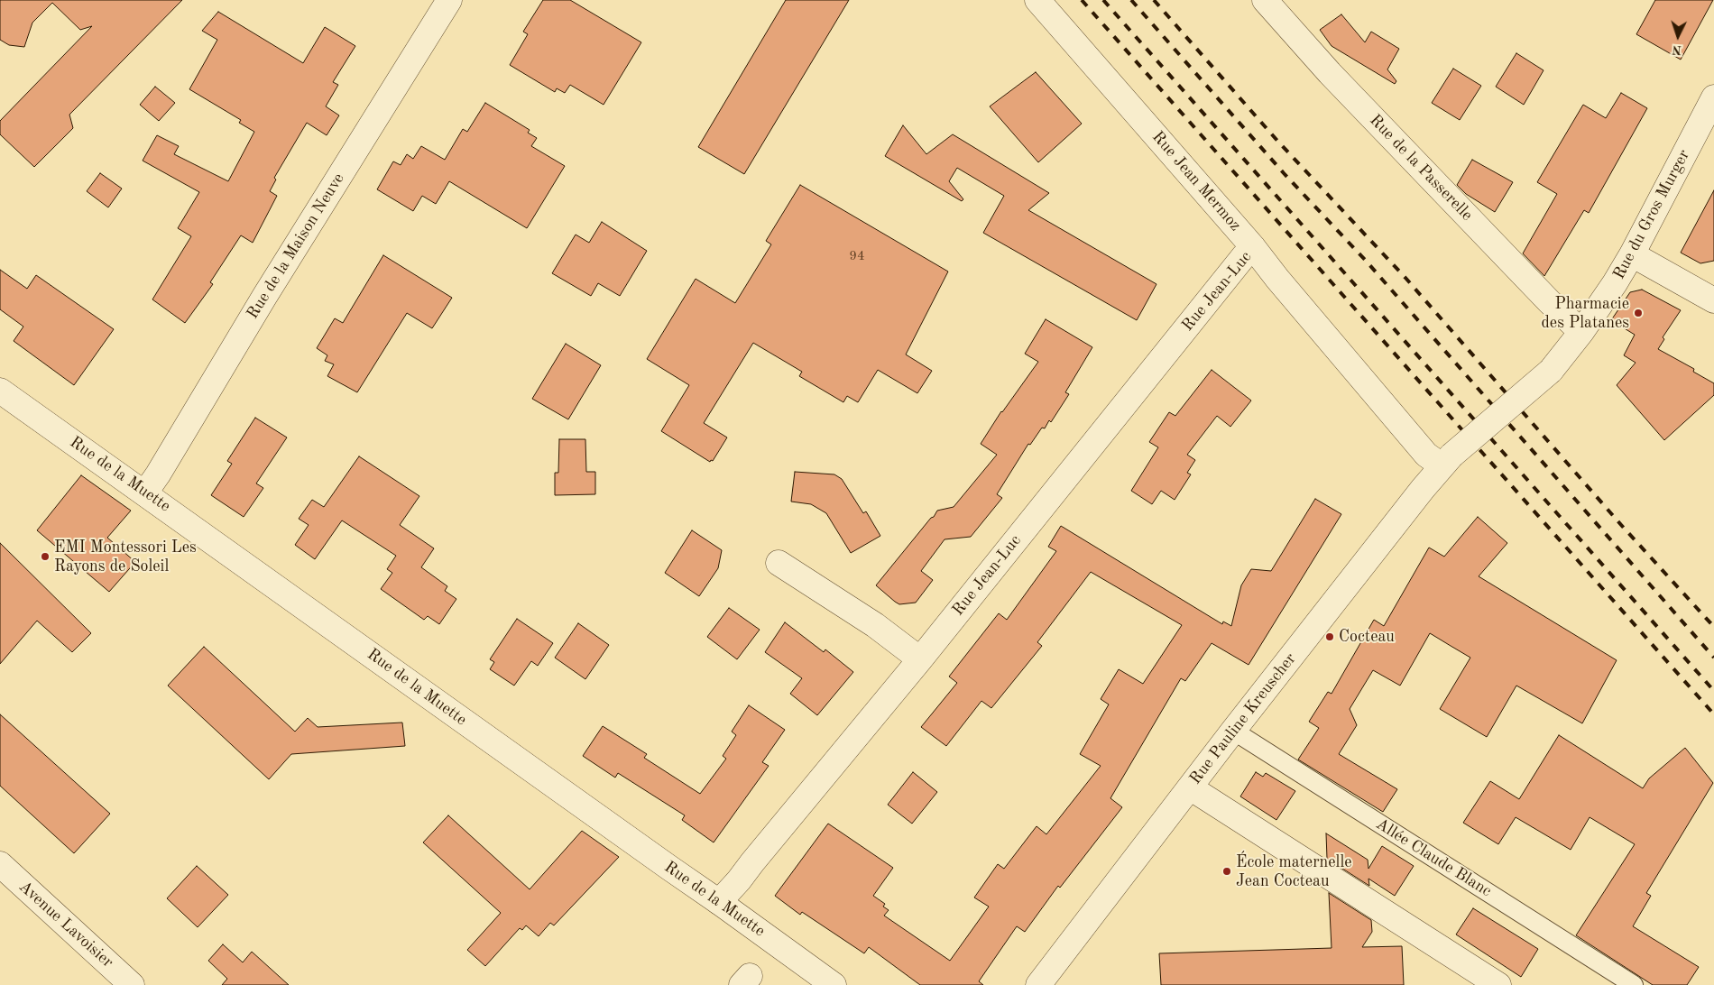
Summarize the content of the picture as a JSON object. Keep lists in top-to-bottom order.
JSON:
{
  "streets": {
    "street": [
      "Rue de la Passerelle",
      "Rue Jean Mermoz",
      "Rue du Gros Murger",
      "Rue de la Maison Neuve",
      "Rue Jean-Luc",
      "Rue de la Muette",
      "Rue Pauline Kreuscher",
      "Avenue Lavoisier"
    ],
    "lane": ["Allée Claude Blanc"]
  },
  "crossings": [
    ["Rue de la Passerelle", "Rue du Gros Murger"],
    ["Rue Jean Mermoz", "Rue Jean-Luc"],
    ["Rue Jean Mermoz", "Rue Pauline Kreuscher"],
    ["Rue du Gros Murger", "Rue Pauline Kreuscher"],
    ["Rue de la Maison Neuve", "Rue de la Muette"],
    ["Rue Jean-Luc", "Rue de la Muette"],
    ["Rue Pauline Kreuscher", "Allée Claude Blanc"]
  ],
  "places": [
    "Pharmacie des Platanes",
    "EMI Montessori Les Rayons de Soleil",
    "Cocteau",
    "École maternelle Jean Cocteau"
  ],
  "house_numbers": ["94"],
  "north": "bottom"
}
